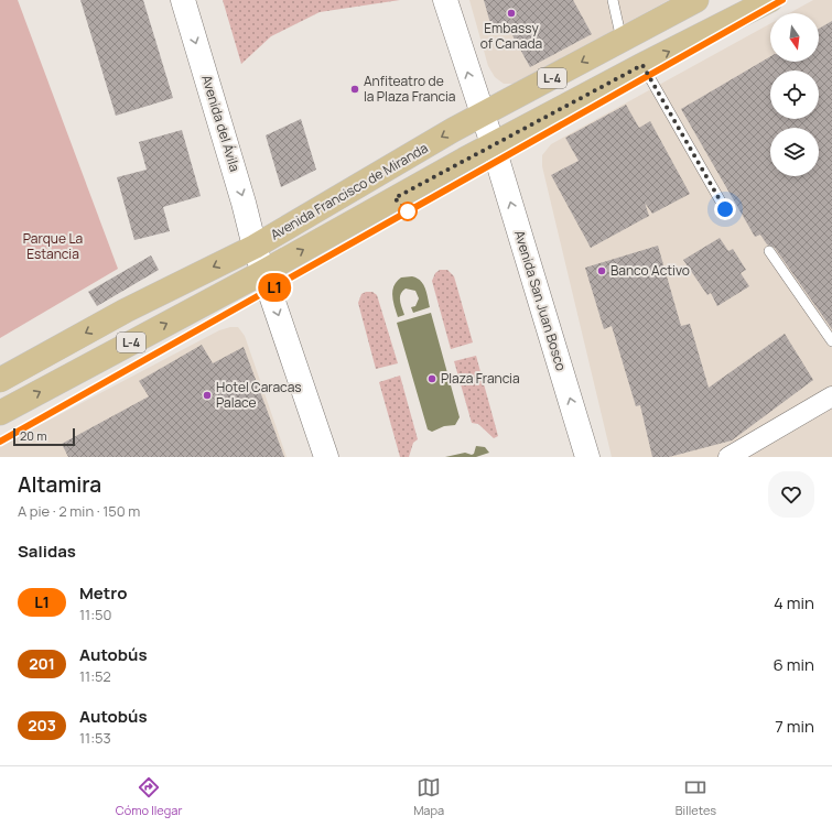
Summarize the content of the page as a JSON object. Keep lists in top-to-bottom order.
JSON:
{
  "streets": {
    "main road": [
      "L-4",
      "Avenida del Ávila",
      "Avenida Francisco de Miranda",
      "Avenida San Juan Bosco"
    ]
  },
  "crossings": [
    ["Avenida del Ávila", "Avenida Francisco de Miranda"],
    ["Avenida Francisco de Miranda", "Avenida San Juan Bosco"]
  ],
  "one_way": ["Avenida del Ávila", "Avenida San Juan Bosco"],
  "parks": ["Parque La Estancia"],
  "places": [
    "Embassy of Canada",
    "Anfiteatro de la Plaza Francia",
    "Banco Activo",
    "Plaza Francia",
    "Hotel Caracas Palace"
  ],
  "lines": ["metro line L1"],
  "scale_bar": "20 m",
  "north": "bottom",
  "page": {
    "on_map": "L1",
    "scale": "20 m",
    "heading": [
      ["Altamira", "A pie · 2 min · 150 m"],
      "Salidas"
    ],
    "list": [
      {
        "mark": "L1",
        "name": "Metro",
        "note": "11:50",
        "value": "4 min"
      },
      {
        "mark": "201",
        "name": "Autobús",
        "note": "11:52",
        "value": "6 min"
      },
      {
        "mark": "203",
        "name": "Autobús",
        "note": "11:53",
        "value": "7 min"
      }
    ],
    "tabs": ["Cómo llegar", "Mapa", "Billetes"]
  }
}
